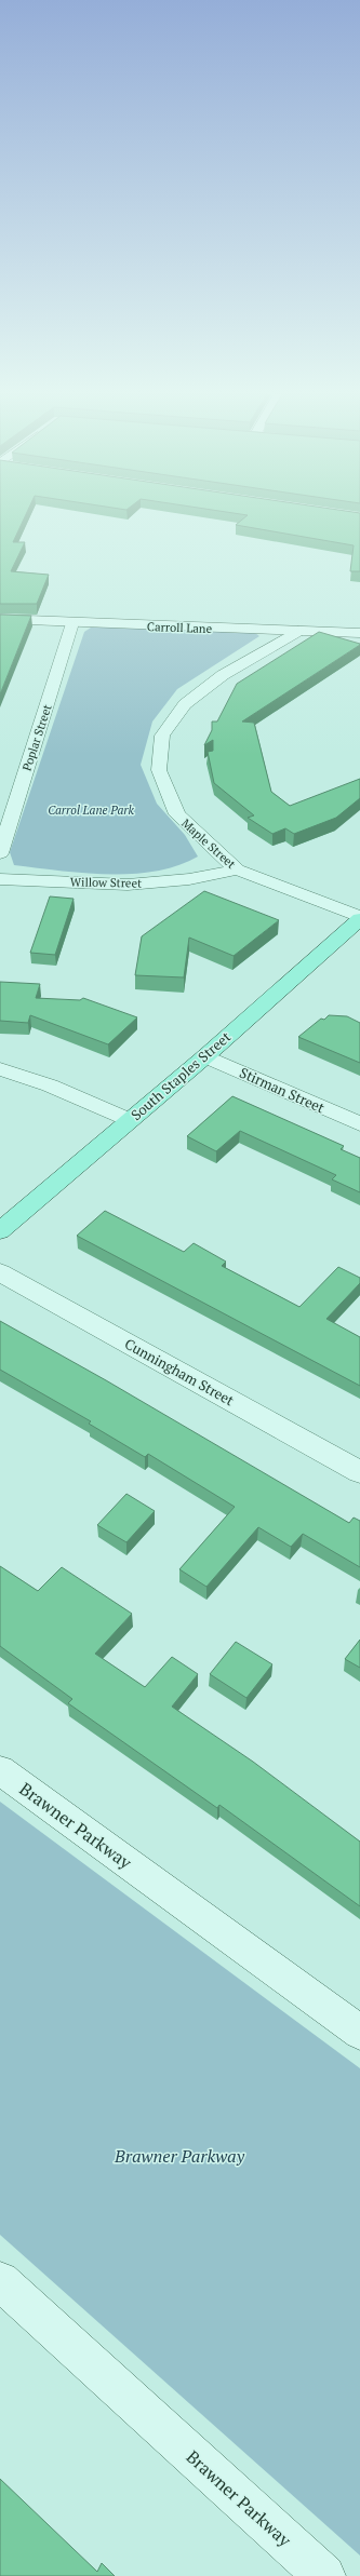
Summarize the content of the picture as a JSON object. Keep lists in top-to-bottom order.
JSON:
{
  "streets": {
    "main road": ["South Staples Street"],
    "street": [
      "Carroll Lane",
      "Poplar Street",
      "Maple Street",
      "Willow Street",
      "Stirman Street",
      "Cunningham Street",
      "Brawner Parkway"
    ]
  },
  "crossings": [
    ["Carroll Lane", "Poplar Street"],
    ["Carroll Lane", "Maple Street"],
    ["Maple Street", "Willow Street"],
    ["Maple Street", "South Staples Street"],
    ["South Staples Street", "Stirman Street"]
  ],
  "parks": ["Carrol Lane Park", "Brawner Parkway"]
}
